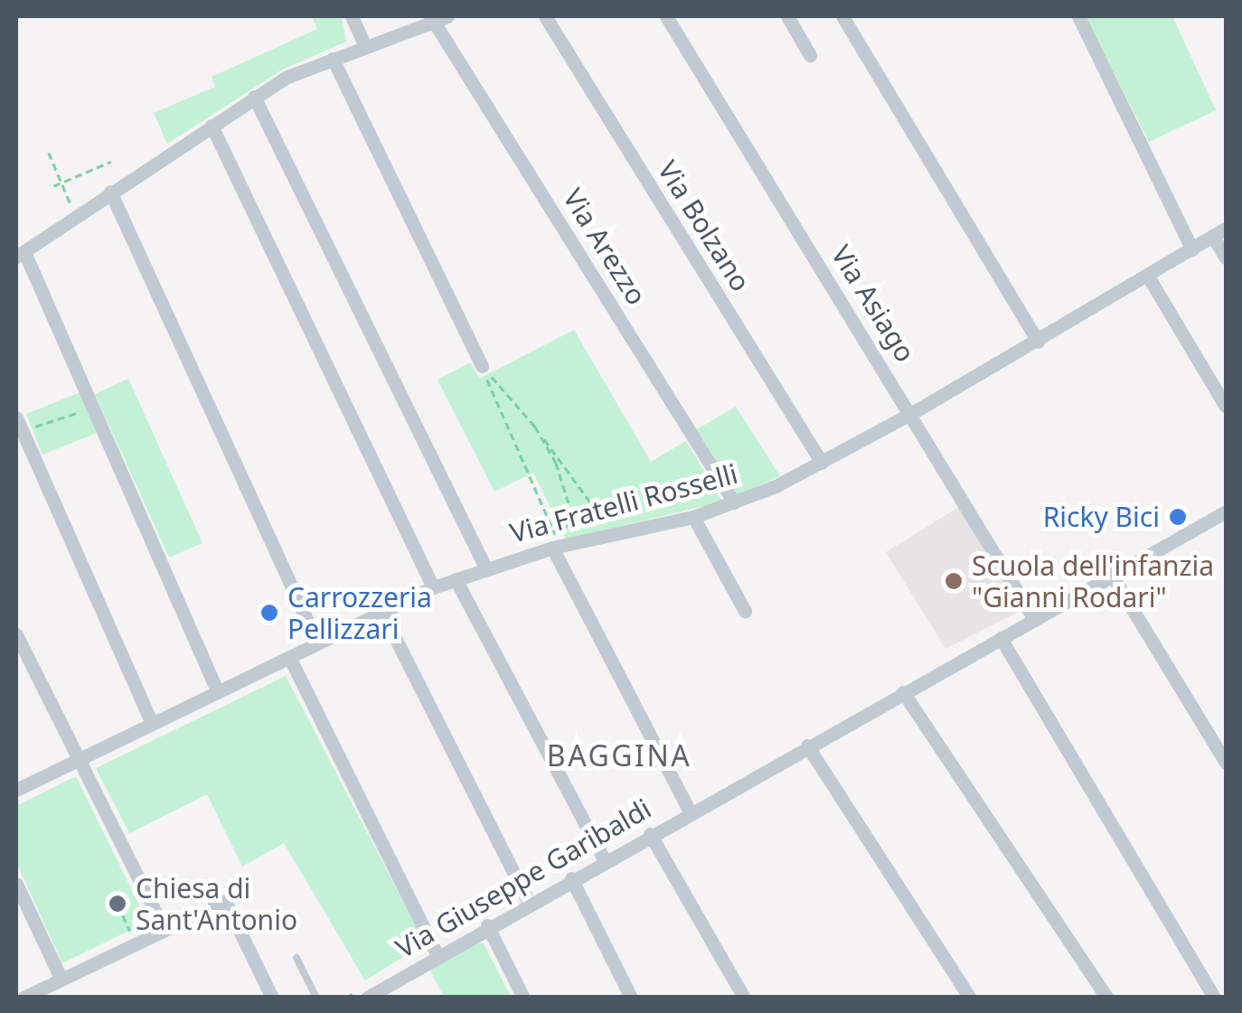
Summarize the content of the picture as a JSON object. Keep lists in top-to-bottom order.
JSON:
{
  "streets": {
    "street": [
      "Via Bolzano",
      "Via Arezzo",
      "Via Asiago",
      "Via Fratelli Rosselli",
      "Via Giuseppe Garibaldi"
    ]
  },
  "crossings": [
    ["Via Bolzano", "Via Fratelli Rosselli"],
    ["Via Arezzo", "Via Fratelli Rosselli"],
    ["Via Asiago", "Via Fratelli Rosselli"],
    ["Via Asiago", "Via Giuseppe Garibaldi"]
  ],
  "districts": ["BAGGINA"],
  "places": [
    "Ricky Bici",
    "Scuola dell'infanzia \"Gianni Rodari\"",
    "Carrozzeria Pellizzari",
    "Chiesa di Sant'Antonio"
  ]
}
